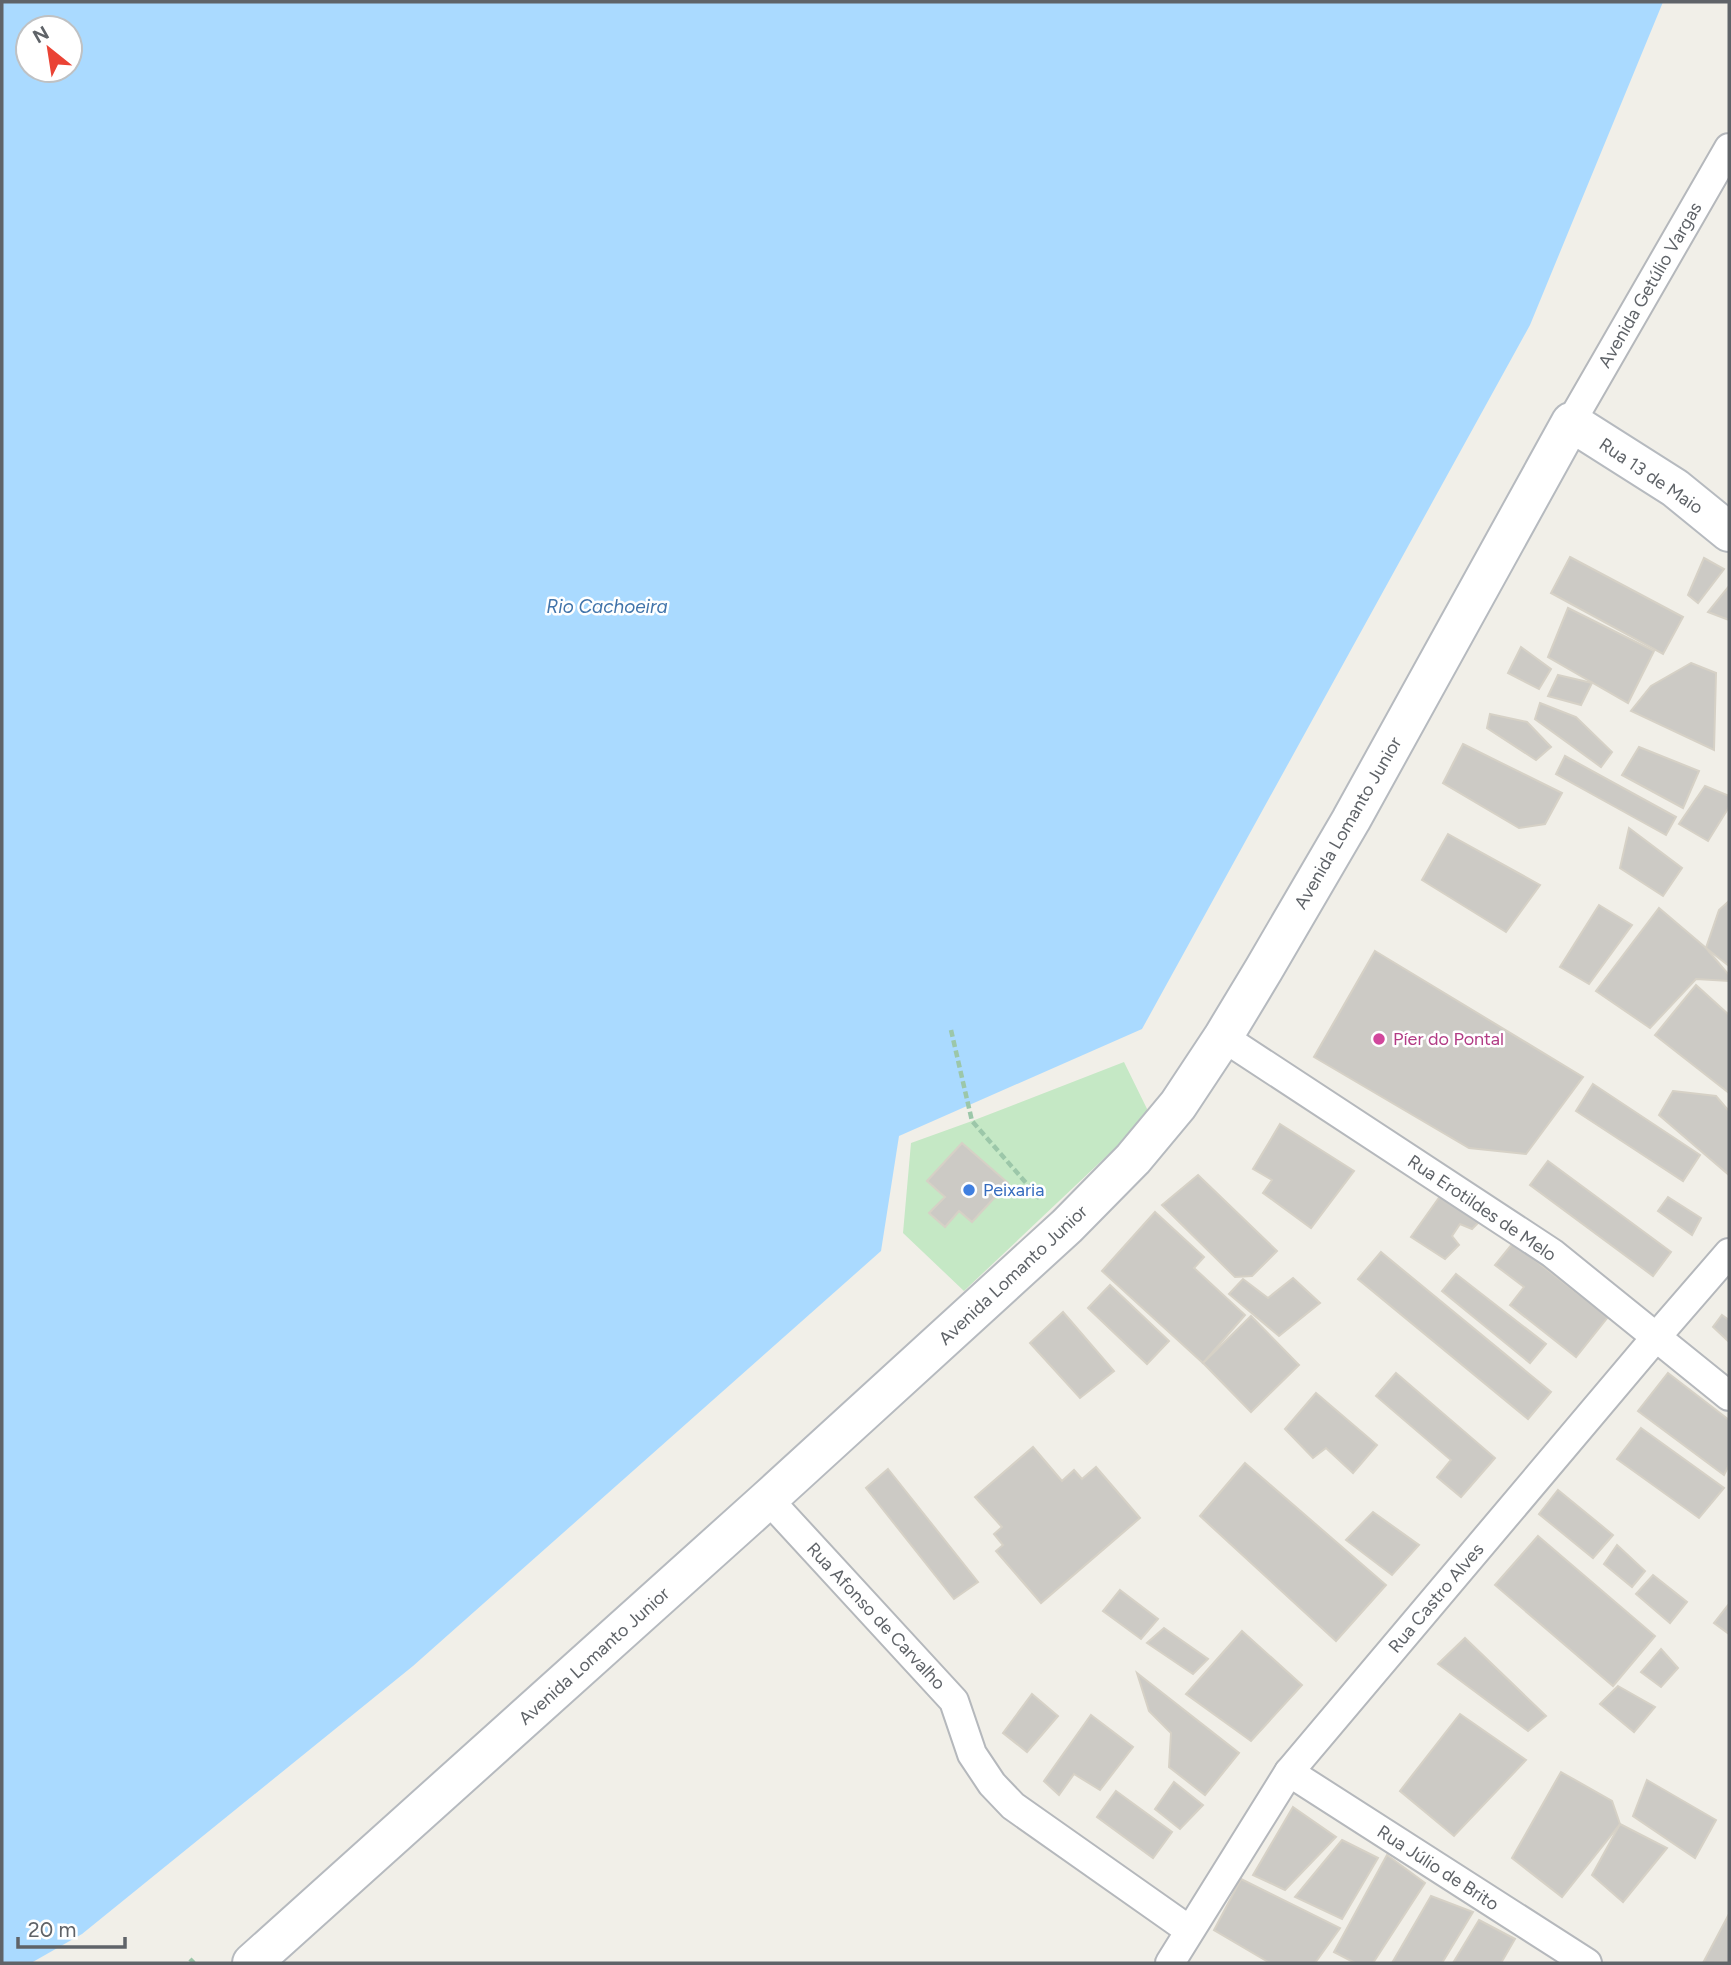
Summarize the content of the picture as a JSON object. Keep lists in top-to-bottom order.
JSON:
{
  "streets": {
    "main road": ["Rua 13 de Maio", "Avenida Lomanto Junior"],
    "street": [
      "Avenida Getúlio Vargas",
      "Rua Erotildes de Melo",
      "Rua Castro Alves",
      "Rua Afonso de Carvalho",
      "Rua Júlio de Brito"
    ]
  },
  "crossings": [
    ["Avenida Getúlio Vargas", "Rua 13 de Maio"],
    ["Avenida Getúlio Vargas", "Avenida Lomanto Junior"],
    ["Rua 13 de Maio", "Avenida Lomanto Junior"],
    ["Avenida Lomanto Junior", "Rua Erotildes de Melo"],
    ["Avenida Lomanto Junior", "Rua Afonso de Carvalho"],
    ["Rua Erotildes de Melo", "Rua Castro Alves"],
    ["Rua Castro Alves", "Rua Afonso de Carvalho"],
    ["Rua Castro Alves", "Rua Júlio de Brito"]
  ],
  "water": ["Rio Cachoeira"],
  "places": ["Píer do Pontal", "Peixaria"],
  "scale_bar": "20 m",
  "north": "top left"
}
